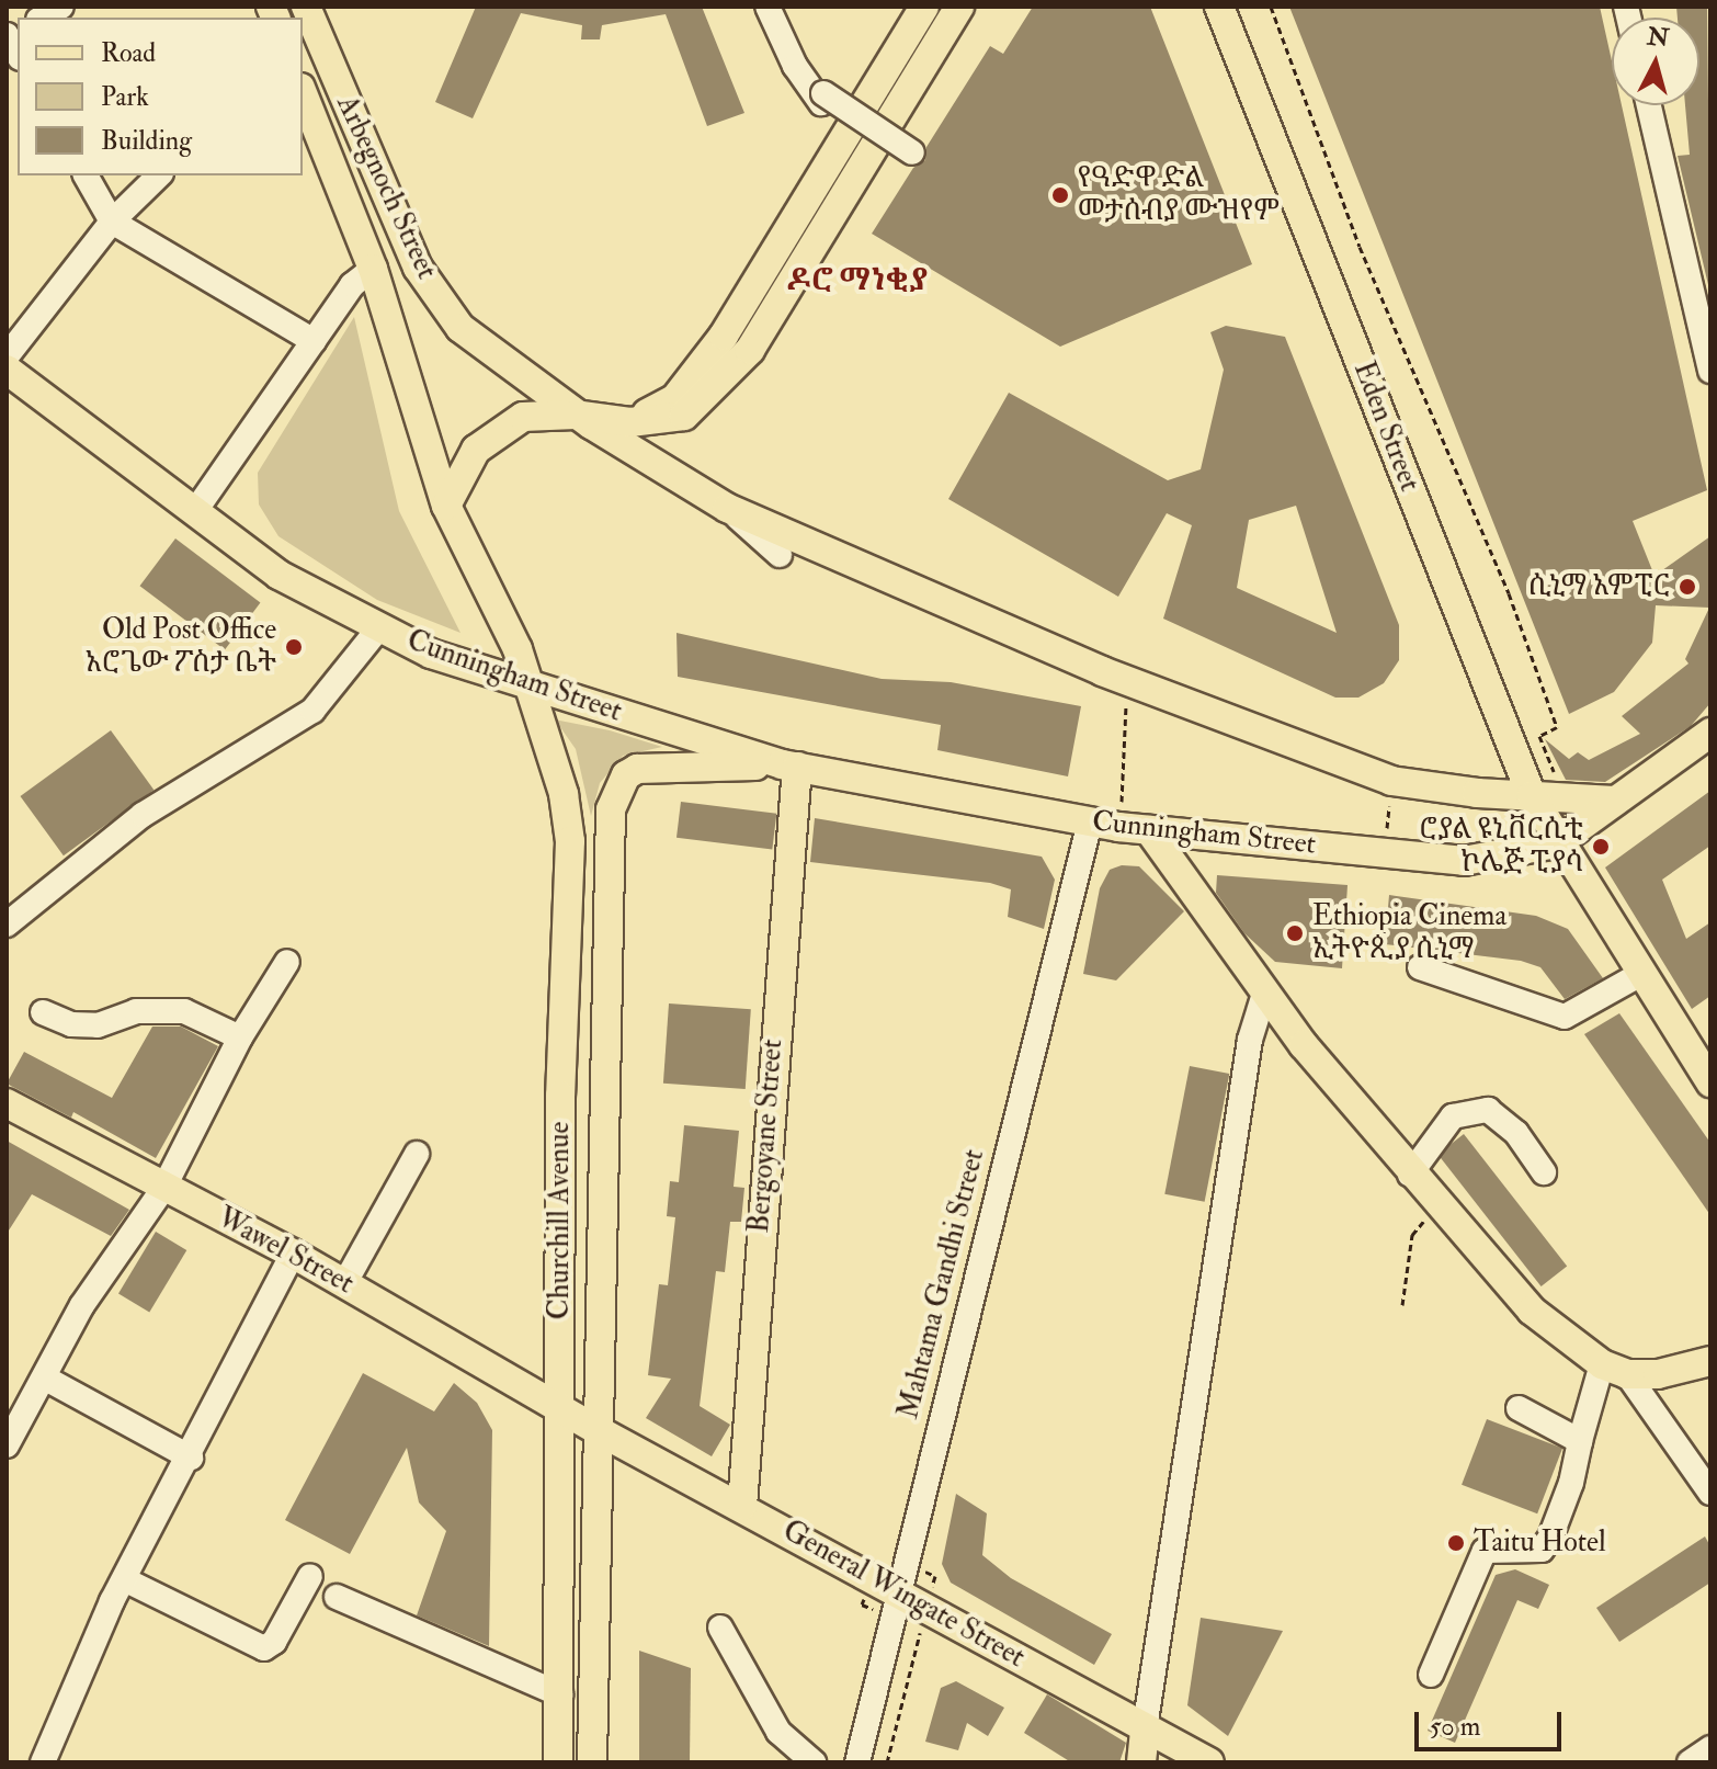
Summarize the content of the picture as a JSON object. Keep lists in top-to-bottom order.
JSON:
{
  "streets": {
    "main road": [
      "Arbegnoch Street",
      "Eden Street",
      "Cunningham Street",
      "Bergoyane Street",
      "Churchill Avenue",
      "Wawel Street",
      "General Wingate Street"
    ],
    "street": ["Mahtama Gandhi Street"]
  },
  "crossings": [
    ["Arbegnoch Street", "Eden Street"],
    ["Arbegnoch Street", "Cunningham Street"],
    ["Arbegnoch Street", "Churchill Avenue"],
    ["Eden Street", "Cunningham Street"],
    ["Cunningham Street", "Bergoyane Street"],
    ["Cunningham Street", "Churchill Avenue"],
    ["Cunningham Street", "Mahtama Gandhi Street"],
    ["Bergoyane Street", "General Wingate Street"],
    ["Churchill Avenue", "Wawel Street"],
    ["Churchill Avenue", "General Wingate Street"],
    ["Wawel Street", "General Wingate Street"],
    ["Mahtama Gandhi Street", "General Wingate Street"]
  ],
  "districts": ["ዶሮ ማነቂያ"],
  "places": [
    "የዓድዋ ድል መታሰብያ ሙዝየም",
    "ሲኒማ አምፒር",
    "Old Post Office አሮጌው ፖስታ ቤት",
    "ሮያል ዩኒቨርሲቲ ኮሌጅ ፒያሳ",
    "Ethiopia Cinema ኢትዮጲያ ሲኒማ",
    "Taitu Hotel"
  ],
  "legend": ["Road", "Park", "Building"],
  "scale_bar": "50 m",
  "north": "top"
}
